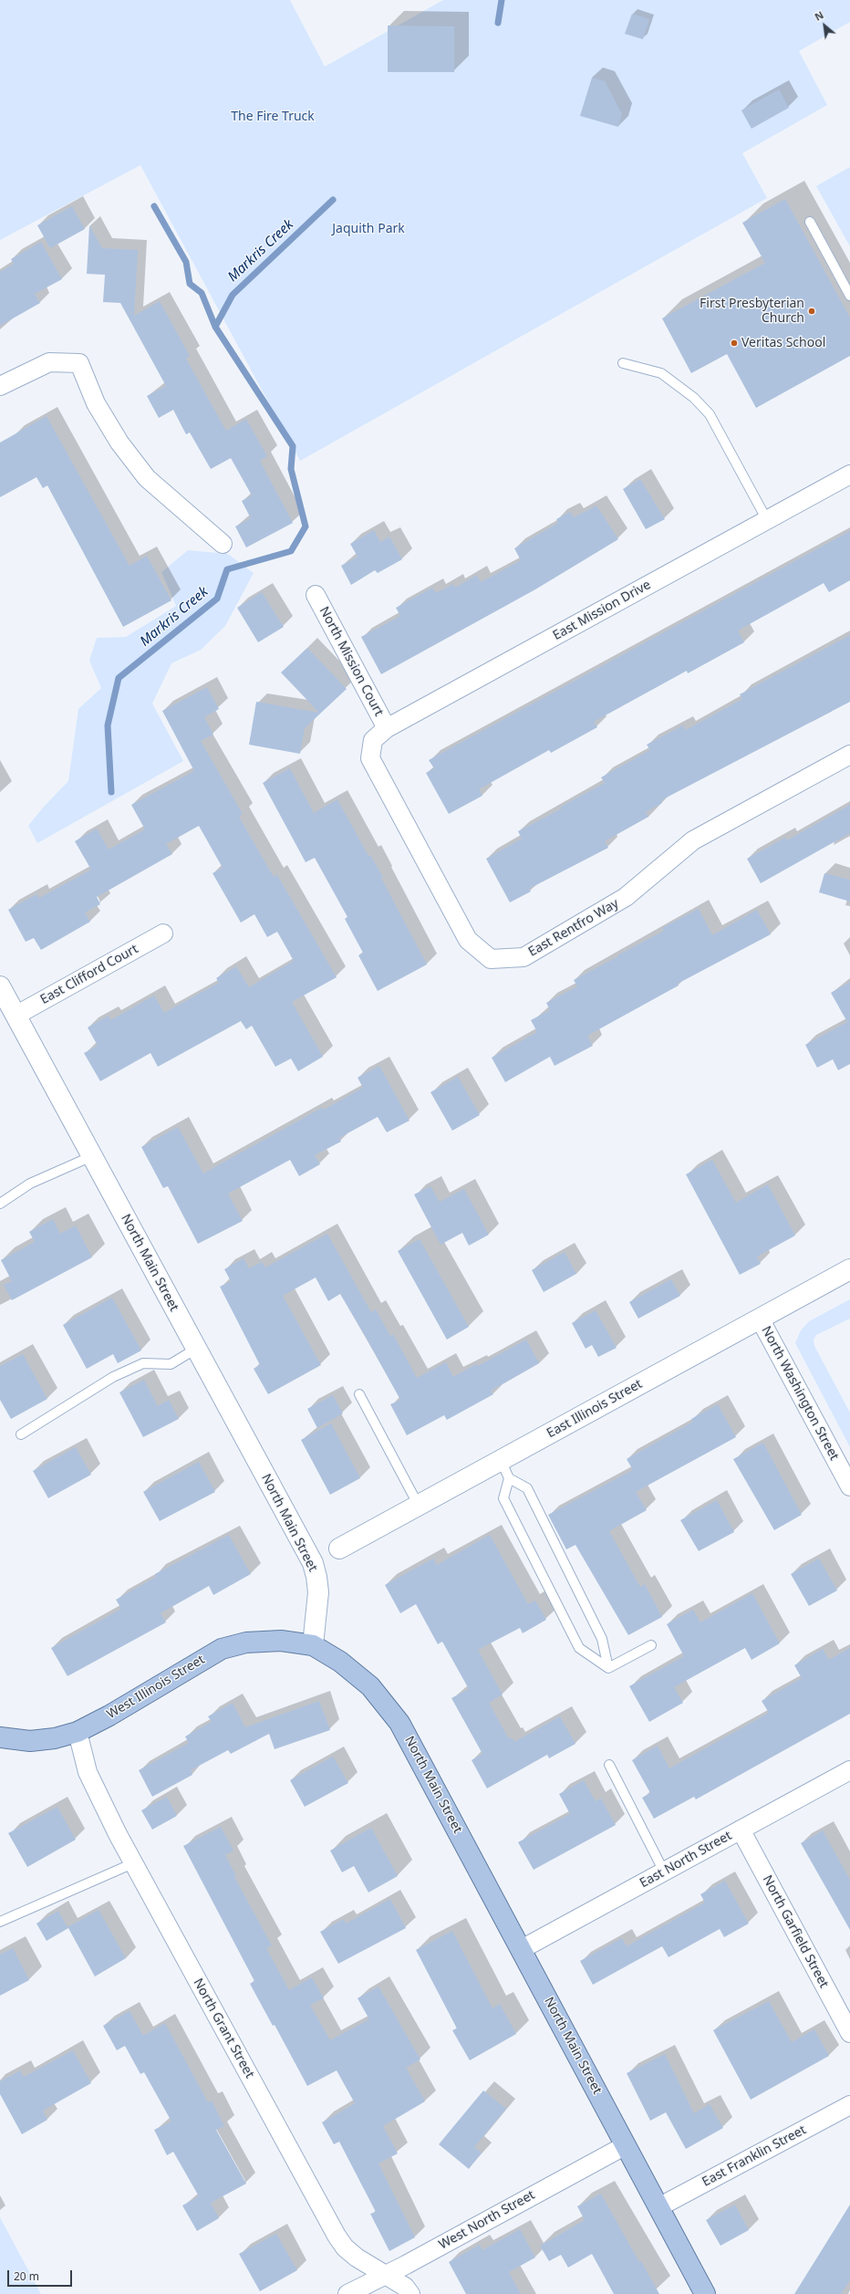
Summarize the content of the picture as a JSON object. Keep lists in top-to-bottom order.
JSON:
{
  "streets": {
    "main road": ["North Main Street", "West Illinois Street"],
    "street": [
      "East Mission Drive",
      "North Mission Court",
      "East Rentfro Way",
      "East Clifford Court",
      "North Washington Street",
      "East Illinois Street",
      "East North Street",
      "North Garfield Street",
      "North Grant Street",
      "East Franklin Street",
      "West North Street"
    ]
  },
  "crossings": [
    ["East Mission Drive", "North Mission Court"],
    ["East Mission Drive", "East Rentfro Way"],
    ["East Clifford Court", "North Main Street"],
    ["North Main Street", "West Illinois Street"],
    ["North Main Street", "East North Street"],
    ["North Main Street", "East Franklin Street"],
    ["North Main Street", "West North Street"],
    ["North Washington Street", "East Illinois Street"],
    ["West Illinois Street", "North Grant Street"],
    ["East North Street", "North Garfield Street"],
    ["North Grant Street", "West North Street"]
  ],
  "water": ["Markris Creek"],
  "parks": ["The Fire Truck", "Jaquith Park"],
  "places": ["First Presbyterian Church", "Veritas School"],
  "scale_bar": "20 m",
  "north": "top left"
}
